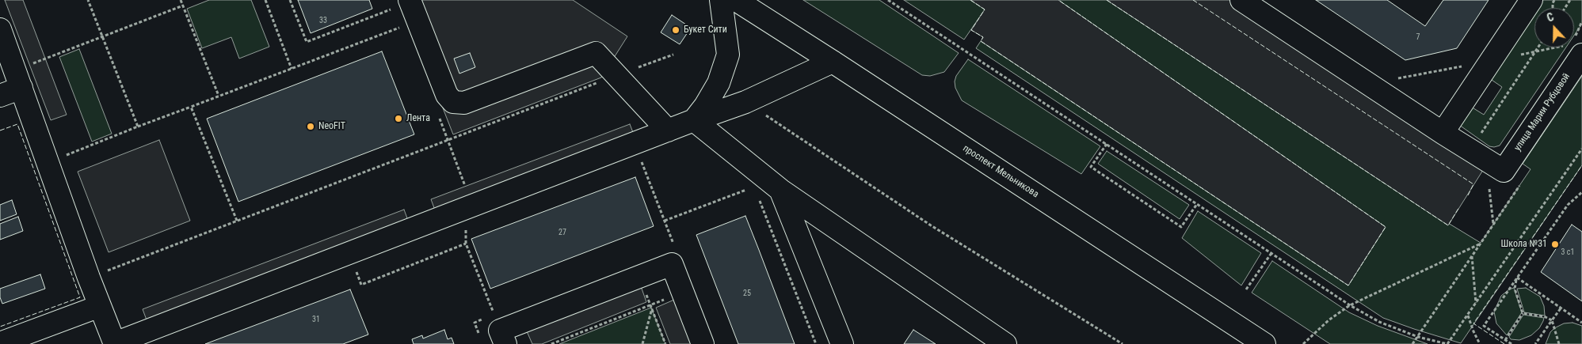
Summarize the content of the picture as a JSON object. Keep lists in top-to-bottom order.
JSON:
{
  "streets": {
    "street": ["улица Марии Рубцовой", "проспект Мельникова"]
  },
  "places": [
    "Букет Сити",
    "Лента",
    "NeoFIT",
    "Школа №31"
  ],
  "house_numbers": [
    "33",
    "7",
    "27",
    "3 с1",
    "25",
    "31"
  ],
  "north": "top"
}
